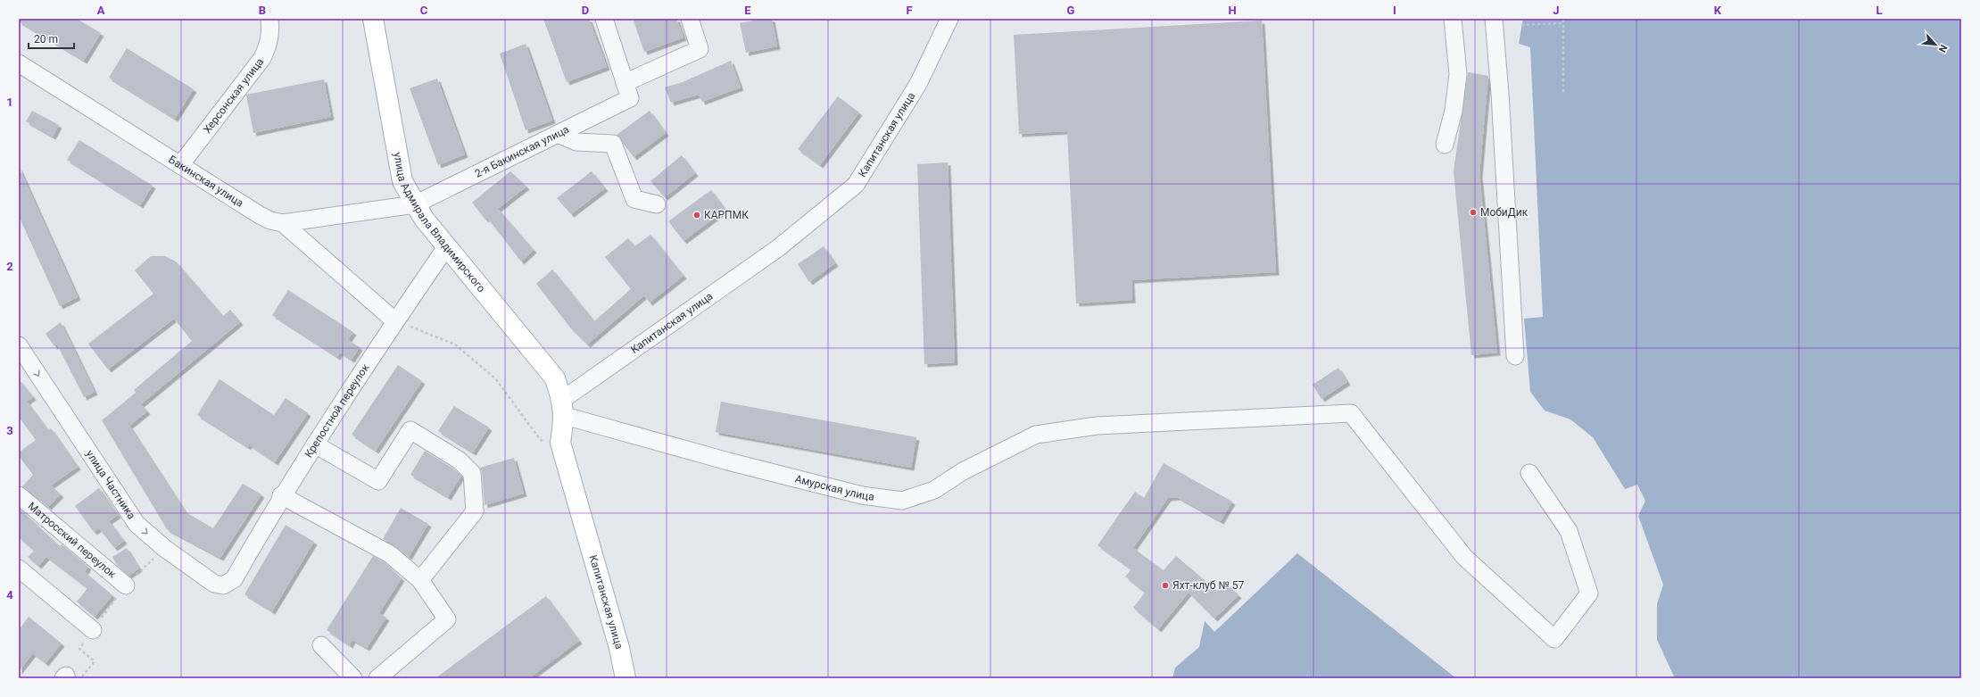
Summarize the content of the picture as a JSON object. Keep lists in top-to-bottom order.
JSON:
{
  "streets": {
    "main road": ["Капитанская улица", "улица Адмирала Владимирского"],
    "street": [
      "Херсонская улица",
      "2-я Бакинская улица",
      "Бакинская улица",
      "Крепостной переулок",
      "улица Частника",
      "Амурская улица",
      "Матросский переулок"
    ]
  },
  "crossings": [
    ["Херсонская улица", "Бакинская улица"],
    ["Капитанская улица", "улица Адмирала Владимирского"],
    ["Капитанская улица", "Амурская улица"],
    ["2-я Бакинская улица", "Бакинская улица"],
    ["2-я Бакинская улица", "улица Адмирала Владимирского"],
    ["Бакинская улица", "улица Адмирала Владимирского"],
    ["улица Адмирала Владимирского", "Крепостной переулок"],
    ["улица Адмирала Владимирского", "Амурская улица"],
    ["Крепостной переулок", "улица Частника"]
  ],
  "one_way": ["улица Частника"],
  "places": ["МобиДик", "КАРПМК", "Яхт-клуб № 57"],
  "scale_bar": "20 m",
  "north": "bottom right",
  "grid": {
    "columns": [
      "A",
      "B",
      "C",
      "D",
      "E",
      "F",
      "G",
      "H",
      "I",
      "J",
      "K",
      "L"
    ],
    "rows": [
      "1",
      "2",
      "3",
      "4"
    ]
  }
}
